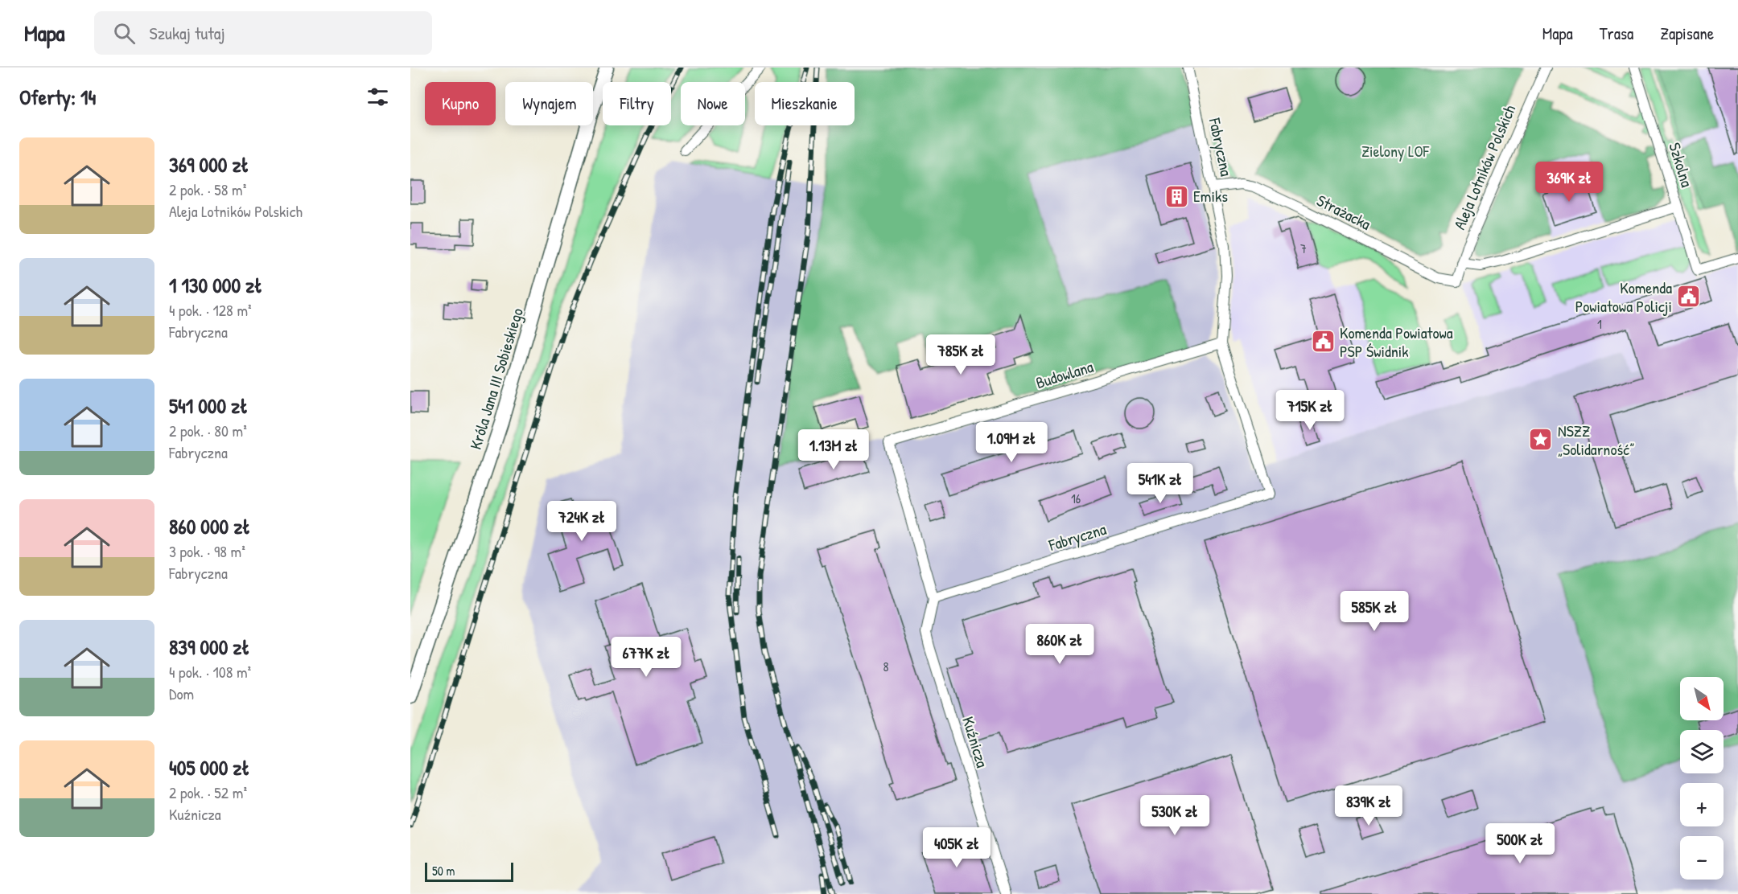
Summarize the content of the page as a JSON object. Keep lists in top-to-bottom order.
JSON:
{
  "streets": {
    "main road": ["Króla Jana III Sobieskiego"],
    "street": [
      "Fabryczna",
      "Szkolna",
      "Aleja Lotników Polskich",
      "Strażacka",
      "Budowlana",
      "Kuźnicza"
    ]
  },
  "crossings": [
    ["Fabryczna", "Strażacka"],
    ["Fabryczna", "Budowlana"],
    ["Fabryczna", "Kuźnicza"],
    ["Aleja Lotników Polskich", "Strażacka"],
    ["Budowlana", "Kuźnicza"]
  ],
  "parks": ["Zielony LOF"],
  "places": {
    "building": ["Emiks"],
    "public building": ["Komenda Powiatowa Policji", "Komenda Powiatowa PSP Świdnik"],
    "place": ["NSZZ „Solidarność”"]
  },
  "house_numbers": [
    "7",
    "1",
    "16",
    "8"
  ],
  "scale_bar": "50 m",
  "north": "bottom right",
  "page": {
    "header": "Mapa",
    "search": "Szukaj tutaj",
    "nav": ["Mapa", "Trasa", "Zapisane"],
    "heading": "Oferty: 14",
    "chip": [
      "Kupno",
      "Wynajem",
      "Filtry",
      "Nowe",
      "Mieszkanie"
    ],
    "list": [
      {
        "name": "369 000 zł",
        "note": "2 pok. · 58 m² · Aleja Lotników Polskich"
      },
      {
        "name": "1 130 000 zł",
        "note": "4 pok. · 128 m² · Fabryczna"
      },
      {
        "name": "541 000 zł",
        "note": "2 pok. · 80 m² · Fabryczna"
      },
      {
        "name": "860 000 zł",
        "note": "3 pok. · 98 m² · Fabryczna"
      },
      {
        "name": "839 000 zł",
        "note": "4 pok. · 108 m² · Dom"
      },
      {
        "name": "405 000 zł",
        "note": "2 pok. · 52 m² · Kuźnicza"
      }
    ],
    "price": [
      "369K zł",
      "785K zł",
      "715K zł",
      "1.09M zł",
      "1.13M zł",
      "541K zł",
      "724K zł",
      "585K zł",
      "860K zł",
      "677K zł",
      "839K zł",
      "530K zł",
      "500K zł",
      "405K zł"
    ],
    "map_buttons": ["+", "−"],
    "scale": "50 m"
  }
}
